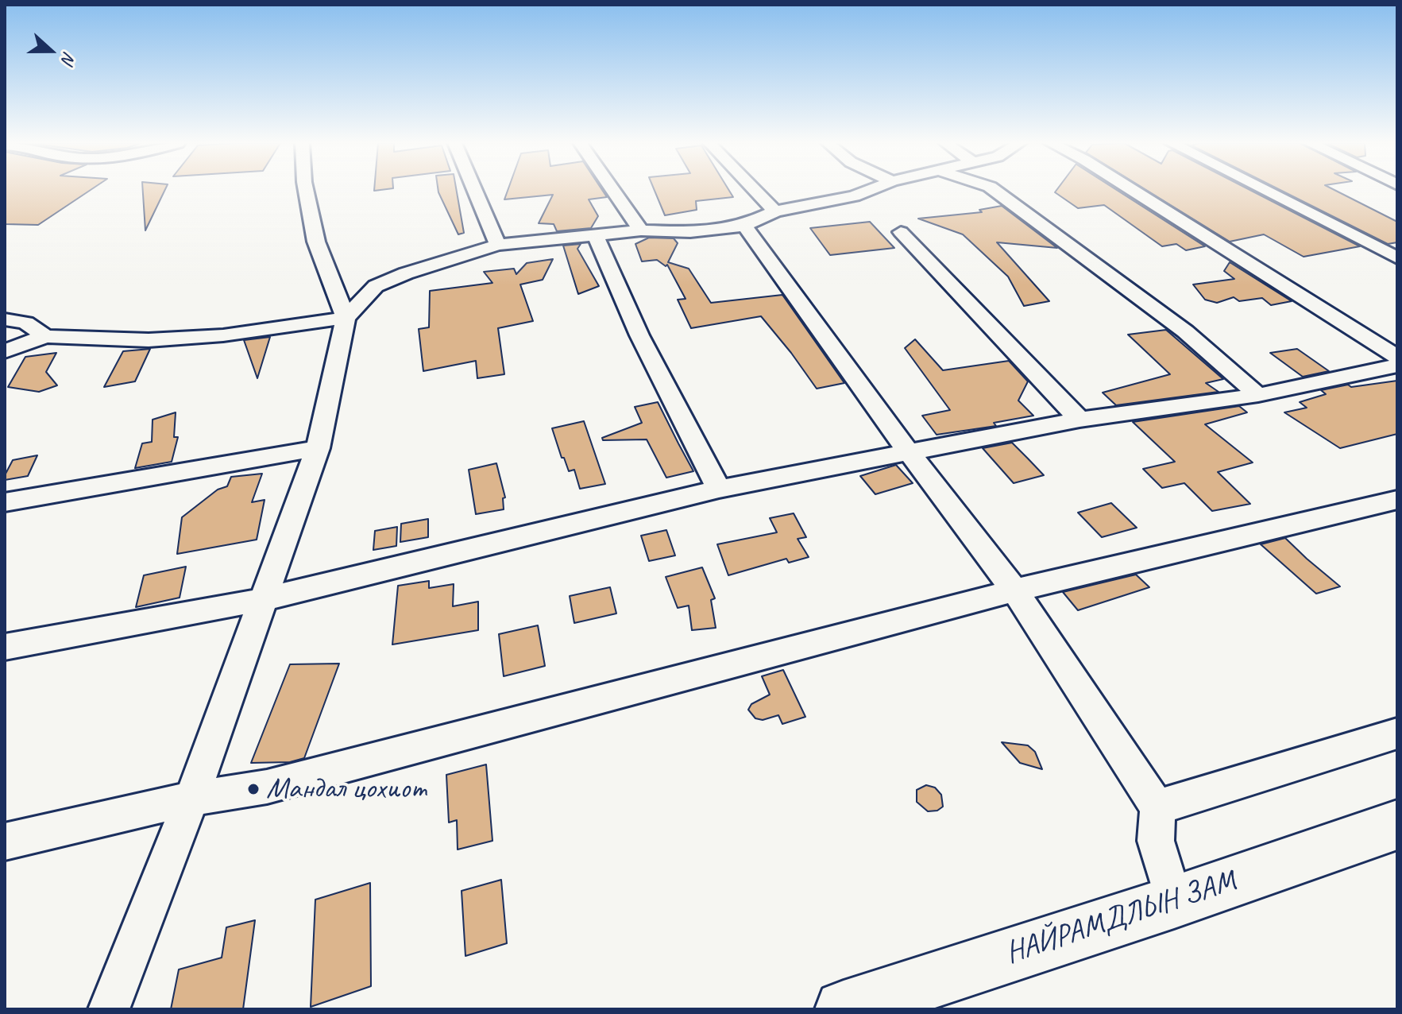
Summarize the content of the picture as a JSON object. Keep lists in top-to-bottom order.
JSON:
{
  "streets": {
    "main road": ["НАЙРАМДЛЫН ЗАМ"]
  },
  "places": ["Мандал цохиот"],
  "north": "right"
}
